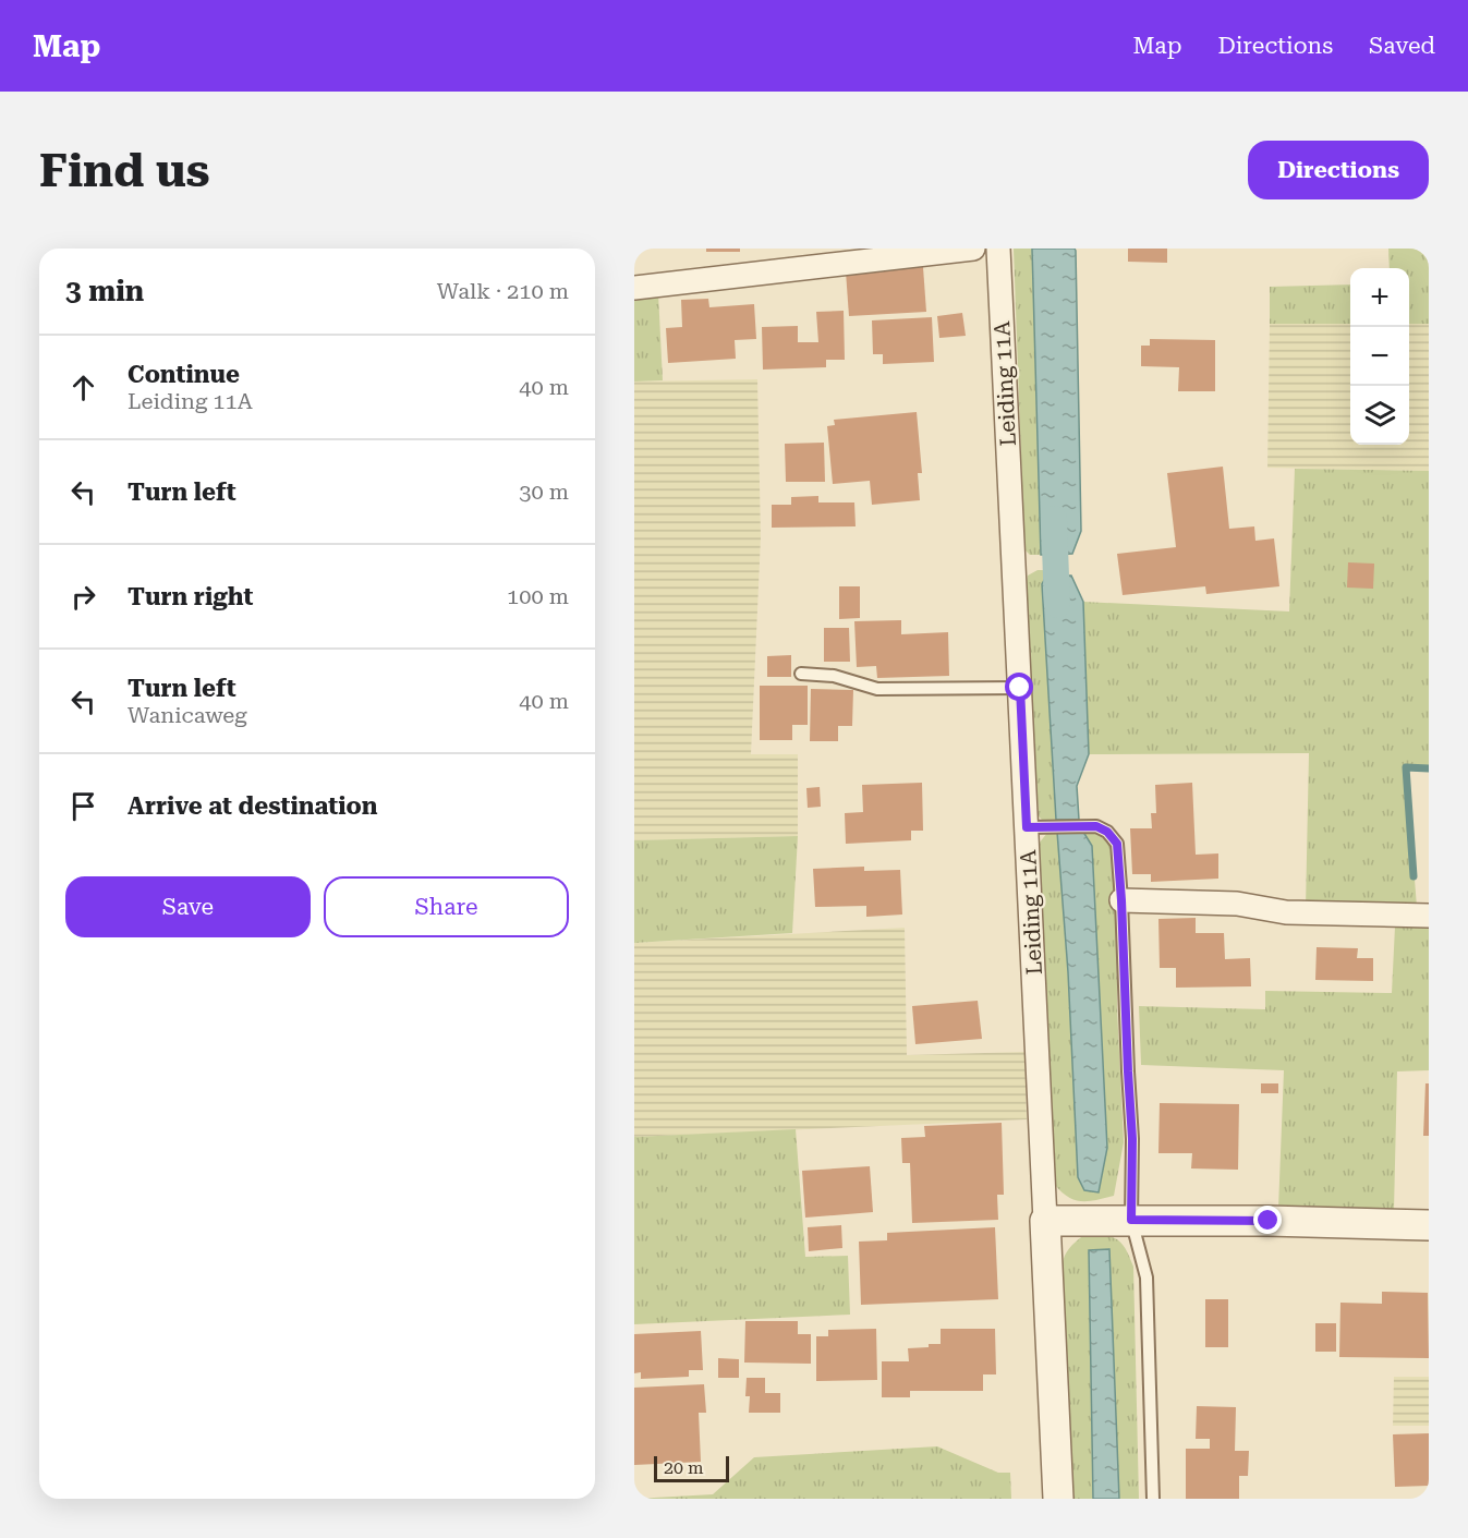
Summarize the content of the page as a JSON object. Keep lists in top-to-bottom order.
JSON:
{
  "streets": {
    "street": ["Leiding 11A"]
  },
  "scale_bar": "20 m",
  "page": {
    "header": "Map",
    "nav": ["Map", "Directions", "Saved"],
    "buttons": [
      "Directions",
      ["Save", "Share"]
    ],
    "title": "Find us",
    "heading": ["3 min", "Walk · 210 m"],
    "map_buttons": ["+", "−"],
    "list": [
      ["Continue", "Leiding 11A", "40 m"],
      ["Turn left", "30 m"],
      ["Turn right", "100 m"],
      ["Turn left", "Wanicaweg", "40 m"],
      "Arrive at destination"
    ],
    "scale": "20 m"
  }
}
